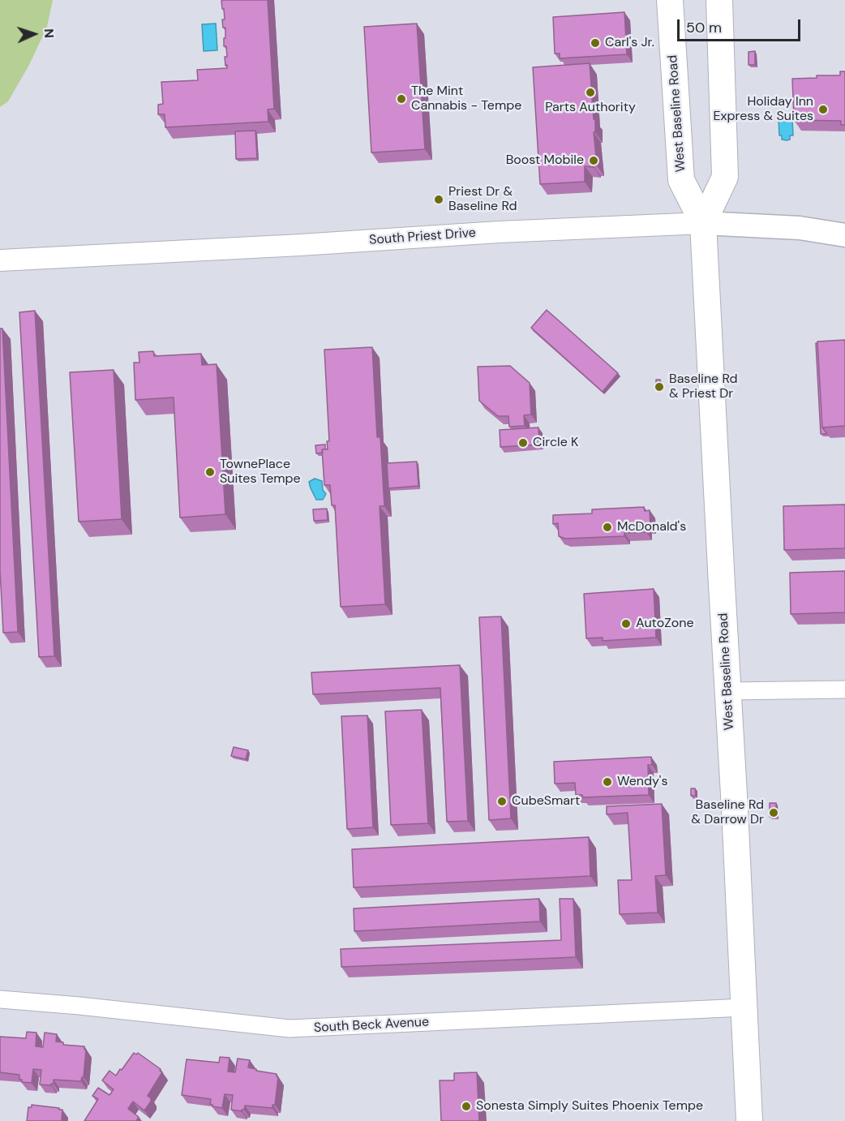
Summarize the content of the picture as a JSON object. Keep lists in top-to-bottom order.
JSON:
{
  "streets": {
    "main road": ["West Baseline Road", "South Priest Drive"],
    "street": ["South Beck Avenue"]
  },
  "crossings": [
    ["West Baseline Road", "South Priest Drive"],
    ["West Baseline Road", "South Beck Avenue"]
  ],
  "places": [
    "Carl's Jr.",
    "Parts Authority",
    "The Mint Cannabis - Tempe",
    "Holiday Inn Express & Suites",
    "Boost Mobile",
    "Priest Dr & Baseline Rd",
    "Baseline Rd & Priest Dr",
    "Circle K",
    "TownePlace Suites Tempe",
    "McDonald's",
    "AutoZone",
    "Wendy's",
    "CubeSmart",
    "Baseline Rd & Darrow Dr",
    "Sonesta Simply Suites Phoenix Tempe"
  ],
  "scale_bar": "50 m",
  "north": "right"
}
